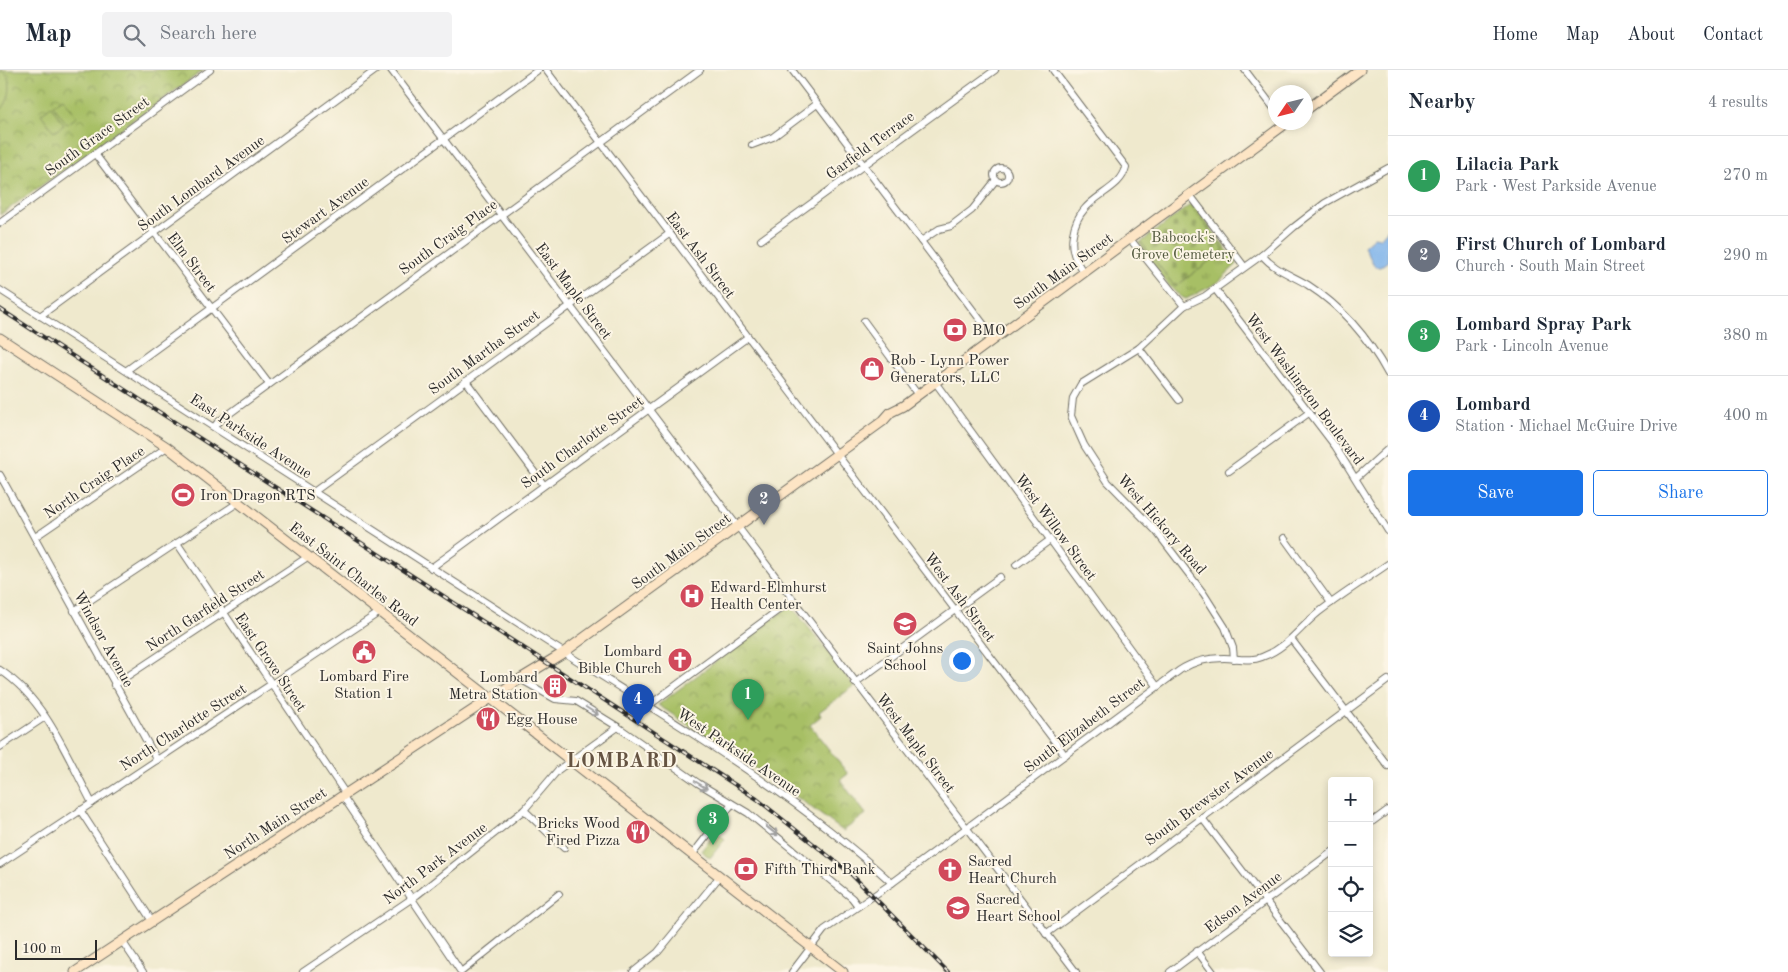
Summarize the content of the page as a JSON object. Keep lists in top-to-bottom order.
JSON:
{
  "streets": {
    "main road": ["South Main Street", "East Saint Charles Road", "North Main Street"],
    "street": [
      "South Grace Street",
      "Garfield Terrace",
      "South Lombard Avenue",
      "Stewart Avenue",
      "South Craig Place",
      "East Ash Street",
      "Elm Street",
      "East Maple Street",
      "South Martha Street",
      "West Washington Boulevard",
      "East Parkside Avenue",
      "South Charlotte Street",
      "North Craig Place",
      "West Hickory Road",
      "West Willow Street",
      "West Ash Street",
      "North Garfield Street",
      "Windsor Avenue",
      "East Grove Street",
      "South Elizabeth Street",
      "North Charlotte Street",
      "West Maple Street",
      "West Parkside Avenue",
      "South Brewster Avenue",
      "North Park Avenue",
      "Edson Avenue"
    ]
  },
  "crossings": [
    ["South Grace Street", "Elm Street"],
    ["South Lombard Avenue", "Elm Street"],
    ["South Lombard Avenue", "East Parkside Avenue"],
    ["Stewart Avenue", "Elm Street"],
    ["Stewart Avenue", "East Maple Street"],
    ["Stewart Avenue", "East Parkside Avenue"],
    ["South Craig Place", "East Ash Street"],
    ["South Craig Place", "Elm Street"],
    ["South Craig Place", "East Maple Street"],
    ["South Craig Place", "East Parkside Avenue"],
    ["East Ash Street", "South Main Street"],
    ["East Ash Street", "South Martha Street"],
    ["East Ash Street", "South Charlotte Street"],
    ["East Ash Street", "West Ash Street"],
    ["South Main Street", "East Maple Street"],
    ["South Main Street", "East Parkside Avenue"],
    ["South Main Street", "West Willow Street"],
    ["South Main Street", "East Saint Charles Road"],
    ["South Main Street", "West Ash Street"],
    ["South Main Street", "West Maple Street"],
    ["South Main Street", "West Parkside Avenue"],
    ["South Main Street", "North Main Street"],
    ["East Maple Street", "South Martha Street"],
    ["East Maple Street", "South Charlotte Street"],
    ["East Maple Street", "West Maple Street"],
    ["South Martha Street", "East Parkside Avenue"],
    ["East Parkside Avenue", "South Charlotte Street"],
    ["East Parkside Avenue", "West Parkside Avenue"],
    ["North Craig Place", "East Saint Charles Road"],
    ["North Craig Place", "Windsor Avenue"],
    ["West Hickory Road", "South Elizabeth Street"],
    ["West Willow Street", "South Elizabeth Street"],
    ["East Saint Charles Road", "North Garfield Street"],
    ["East Saint Charles Road", "South Elizabeth Street"],
    ["East Saint Charles Road", "North Charlotte Street"],
    ["East Saint Charles Road", "North Main Street"],
    ["East Saint Charles Road", "North Park Avenue"],
    ["West Ash Street", "South Elizabeth Street"],
    ["North Garfield Street", "Windsor Avenue"],
    ["North Garfield Street", "East Grove Street"],
    ["Windsor Avenue", "North Charlotte Street"],
    ["East Grove Street", "North Charlotte Street"],
    ["East Grove Street", "North Main Street"],
    ["East Grove Street", "North Park Avenue"],
    ["South Elizabeth Street", "West Maple Street"],
    ["South Elizabeth Street", "West Parkside Avenue"],
    ["West Maple Street", "South Brewster Avenue"]
  ],
  "districts": ["LOMBARD"],
  "parks": ["Babcock's Grove Cemetery"],
  "places": {
    "bank": ["BMO", "Fifth Third Bank"],
    "shop": ["Rob - Lynn Power Generators, LLC"],
    "sports": ["Iron Dragon RTS"],
    "hospital": ["Edward-Elmhurst Health Center"],
    "school or university": ["Saint Johns School", "Sacred Heart School"],
    "public building": ["Lombard Fire Station 1"],
    "church": ["Lombard Bible Church", "Sacred Heart Church"],
    "building": ["Lombard Metra Station"],
    "restaurant": ["Egg House", "Bricks Wood Fired Pizza"]
  },
  "scale_bar": "100 m",
  "north": "bottom left",
  "page": {
    "header": "Map",
    "search": "Search here",
    "nav": [
      "Home",
      "Map",
      "About",
      "Contact"
    ],
    "heading": ["Nearby", "4 results"],
    "list": [
      {
        "mark": "1",
        "name": "Lilacia Park",
        "note": "Park · West Parkside Avenue",
        "value": "270 m"
      },
      {
        "mark": "2",
        "name": "First Church of Lombard",
        "note": "Church · South Main Street",
        "value": "290 m"
      },
      {
        "mark": "3",
        "name": "Lombard Spray Park",
        "note": "Park · Lincoln Avenue",
        "value": "380 m"
      },
      {
        "mark": "4",
        "name": "Lombard",
        "note": "Station · Michael McGuire Drive",
        "value": "400 m"
      }
    ],
    "buttons": ["Save", "Share"],
    "pins": [
      "2",
      "1",
      "4",
      "3"
    ],
    "map_buttons": ["+", "−"],
    "scale": "100 m"
  }
}
